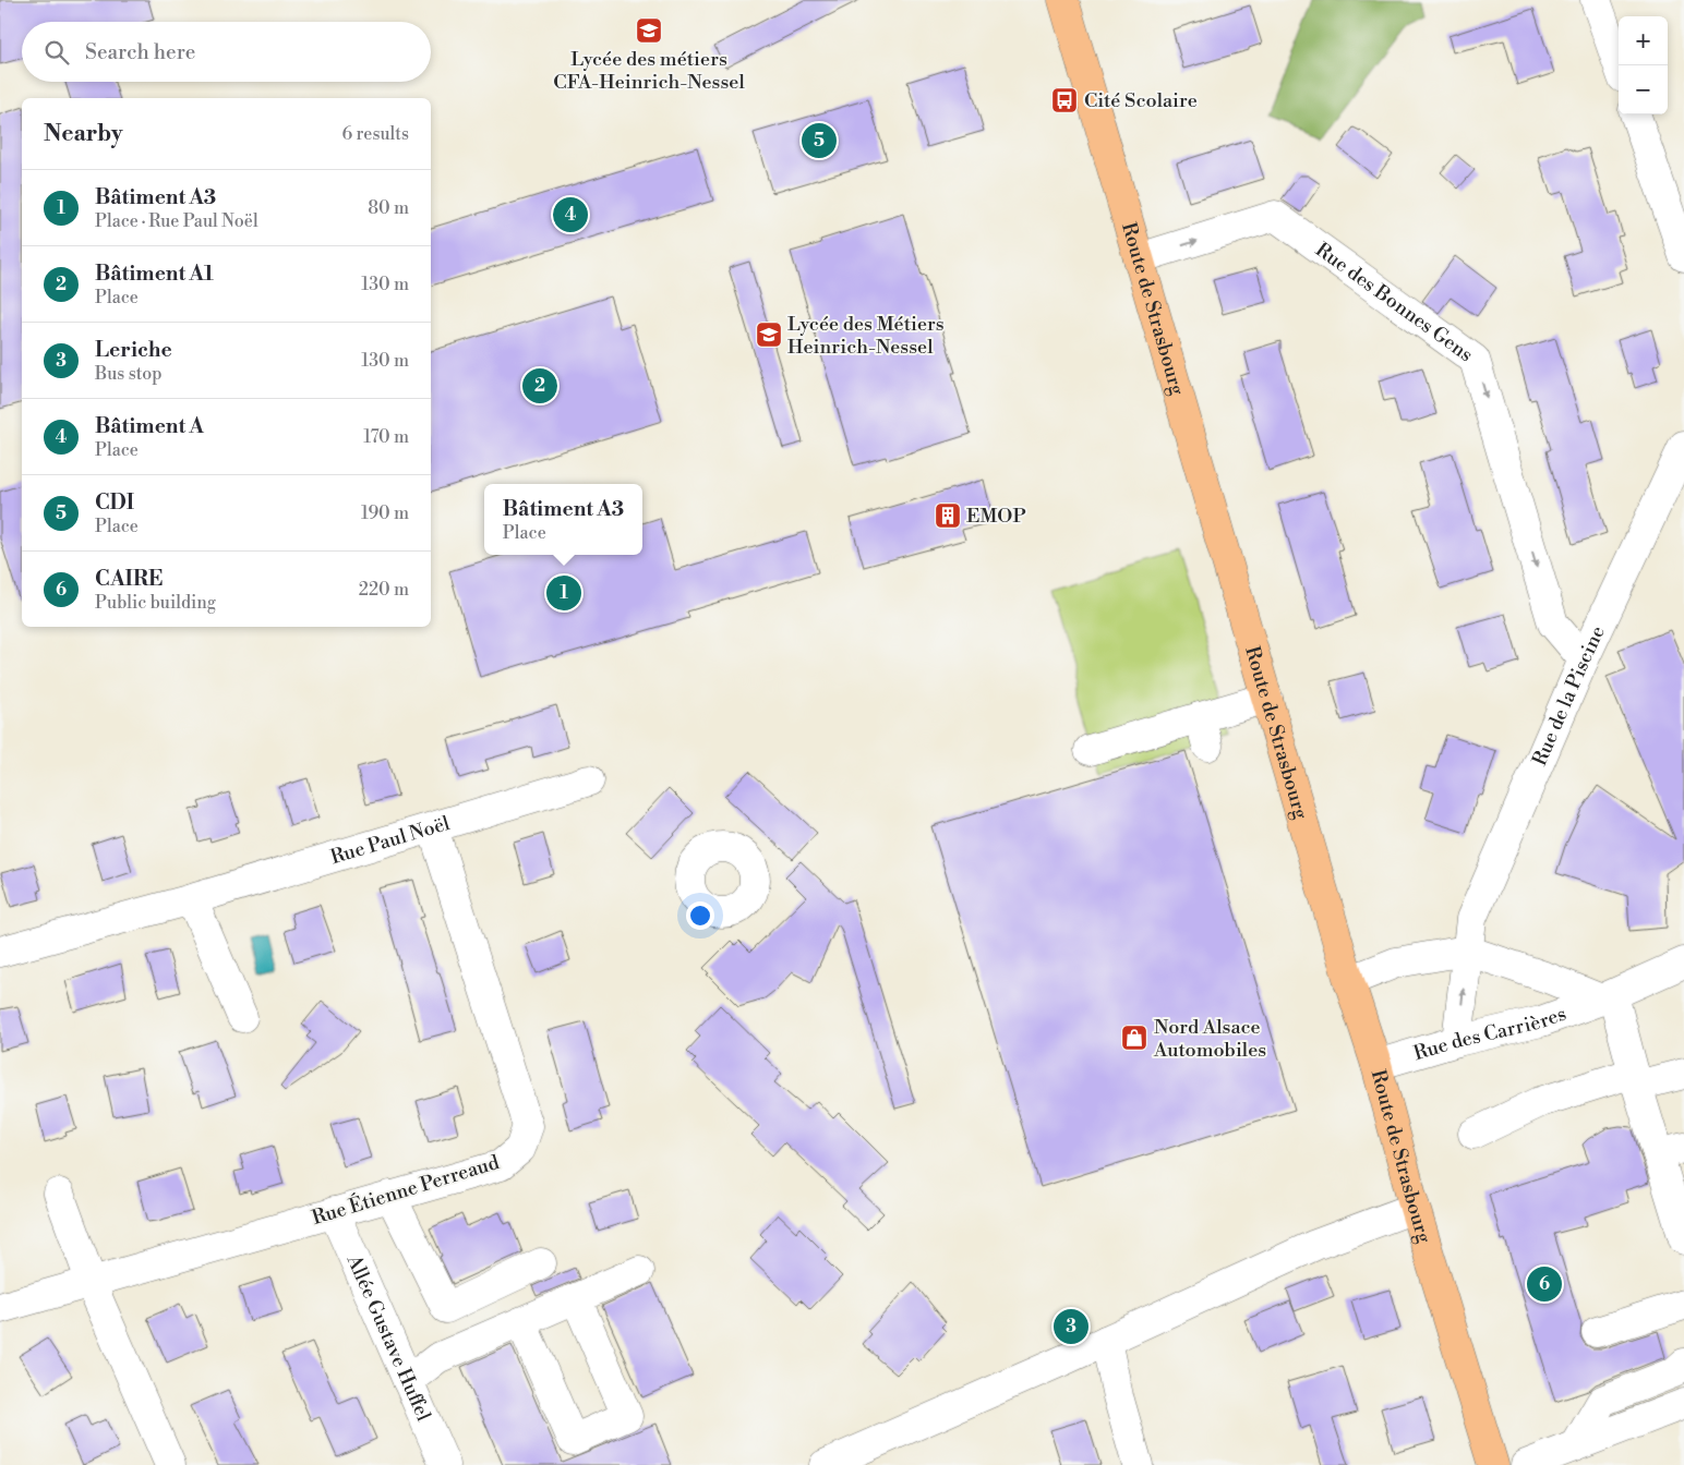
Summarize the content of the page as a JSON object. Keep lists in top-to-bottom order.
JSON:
{
  "streets": {
    "main road": ["Route de Strasbourg"],
    "street": [
      "Rue des Bonnes Gens",
      "Rue de la Piscine",
      "Rue Paul Noël",
      "Rue des Carrières",
      "Rue Étienne Perreaud",
      "Allée Gustave Huffel"
    ]
  },
  "crossings": [
    ["Rue des Bonnes Gens", "Route de Strasbourg"],
    ["Rue des Bonnes Gens", "Rue de la Piscine"],
    ["Route de Strasbourg", "Rue des Carrières"],
    ["Rue de la Piscine", "Rue des Carrières"],
    ["Rue Paul Noël", "Rue Étienne Perreaud"],
    ["Rue Étienne Perreaud", "Allée Gustave Huffel"]
  ],
  "one_way": ["Rue des Bonnes Gens"],
  "places": {
    "school or university": ["Lycée des métiers CFA-Heinrich-Nessel", "Lycée des Métiers Heinrich-Nessel"],
    "bus stop": ["Cité Scolaire"],
    "building": ["EMOP"],
    "shop": ["Nord Alsace Automobiles"]
  },
  "page": {
    "map_buttons": ["+", "−"],
    "search": "Search here",
    "heading": ["Nearby", "6 results"],
    "pins": [
      "5",
      "4",
      "2",
      "1",
      "6",
      "3"
    ],
    "list": [
      {
        "mark": "1",
        "name": "Bâtiment A3",
        "note": "Place · Rue Paul Noël",
        "value": "80 m"
      },
      {
        "mark": "2",
        "name": "Bâtiment A1",
        "note": "Place",
        "value": "130 m"
      },
      {
        "mark": "3",
        "name": "Leriche",
        "note": "Bus stop",
        "value": "130 m"
      },
      {
        "mark": "4",
        "name": "Bâtiment A",
        "note": "Place",
        "value": "170 m"
      },
      {
        "mark": "5",
        "name": "CDI",
        "note": "Place",
        "value": "190 m"
      },
      {
        "mark": "6",
        "name": "CAIRE",
        "note": "Public building",
        "value": "220 m"
      }
    ],
    "popup": ["Bâtiment A3", "Place"]
  }
}
